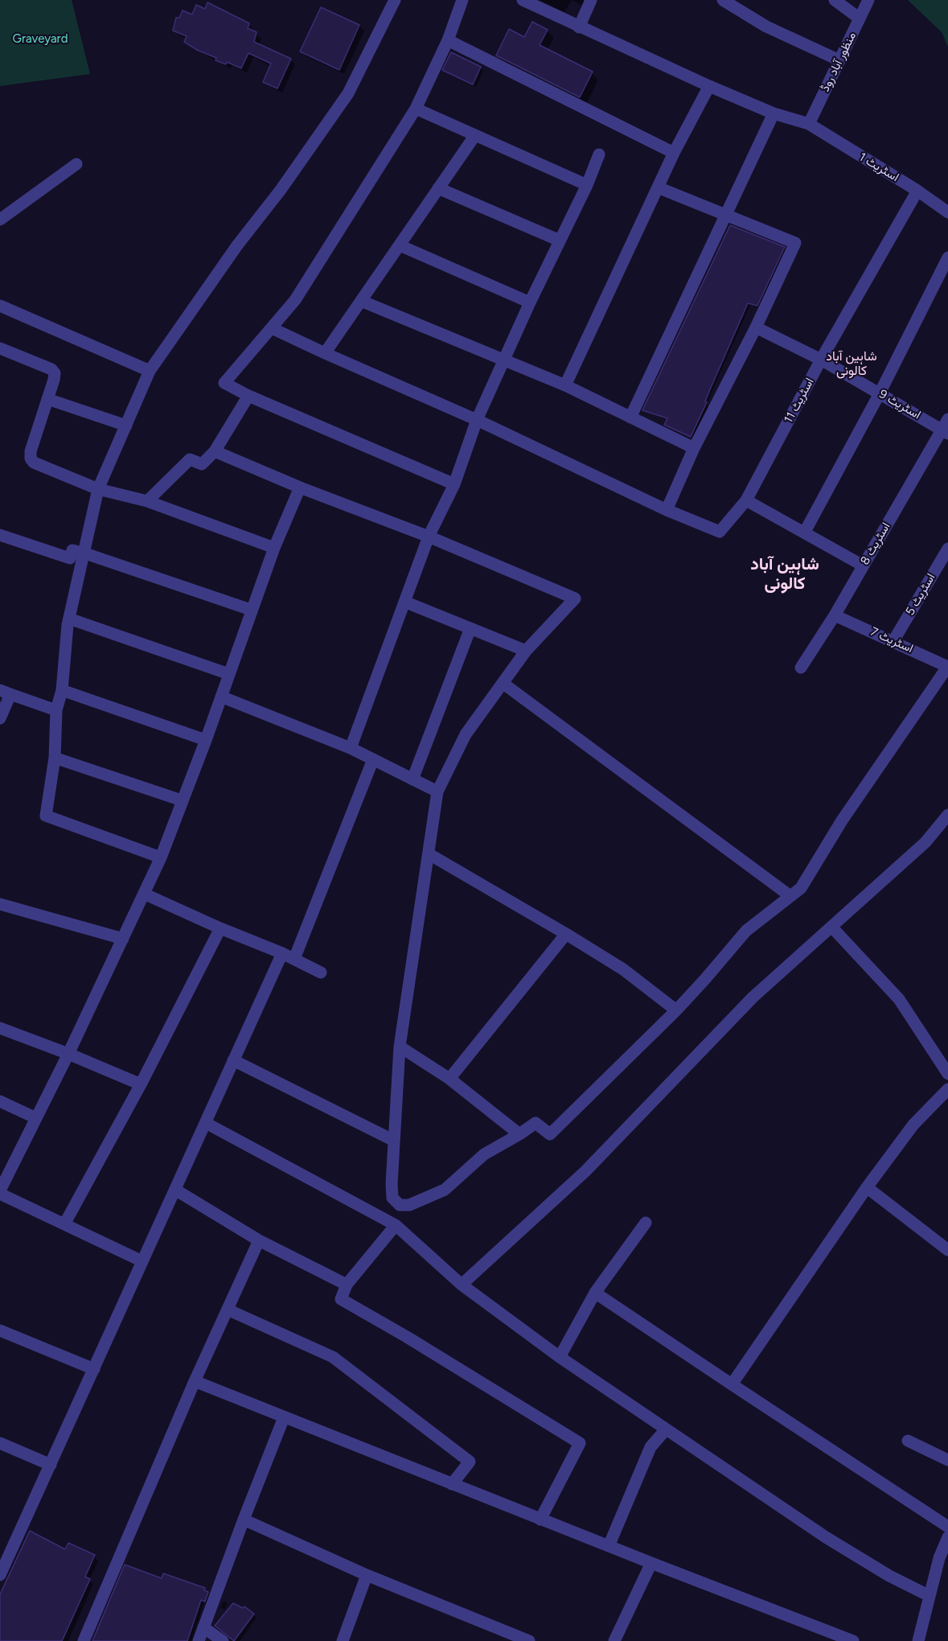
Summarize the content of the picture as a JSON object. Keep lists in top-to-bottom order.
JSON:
{
  "streets": {
    "street": [
      "منظور آباد روڈ",
      "اسٹریٹ 1",
      "اسٹریٹ 11",
      "اسٹریٹ 9",
      "اسٹریٹ 8",
      "اسٹریٹ 5",
      "اسٹریٹ 7"
    ]
  },
  "crossings": [
    ["منظور آباد روڈ", "اسٹریٹ 1"],
    ["اسٹریٹ 1", "اسٹریٹ 11"],
    ["اسٹریٹ 11", "اسٹریٹ 9"],
    ["اسٹریٹ 9", "اسٹریٹ 8"],
    ["اسٹریٹ 8", "اسٹریٹ 7"],
    ["اسٹریٹ 5", "اسٹریٹ 7"]
  ],
  "districts": ["شاہین آباد کالونی", "شاہین آباد کالونی"],
  "parks": ["Graveyard"]
}
